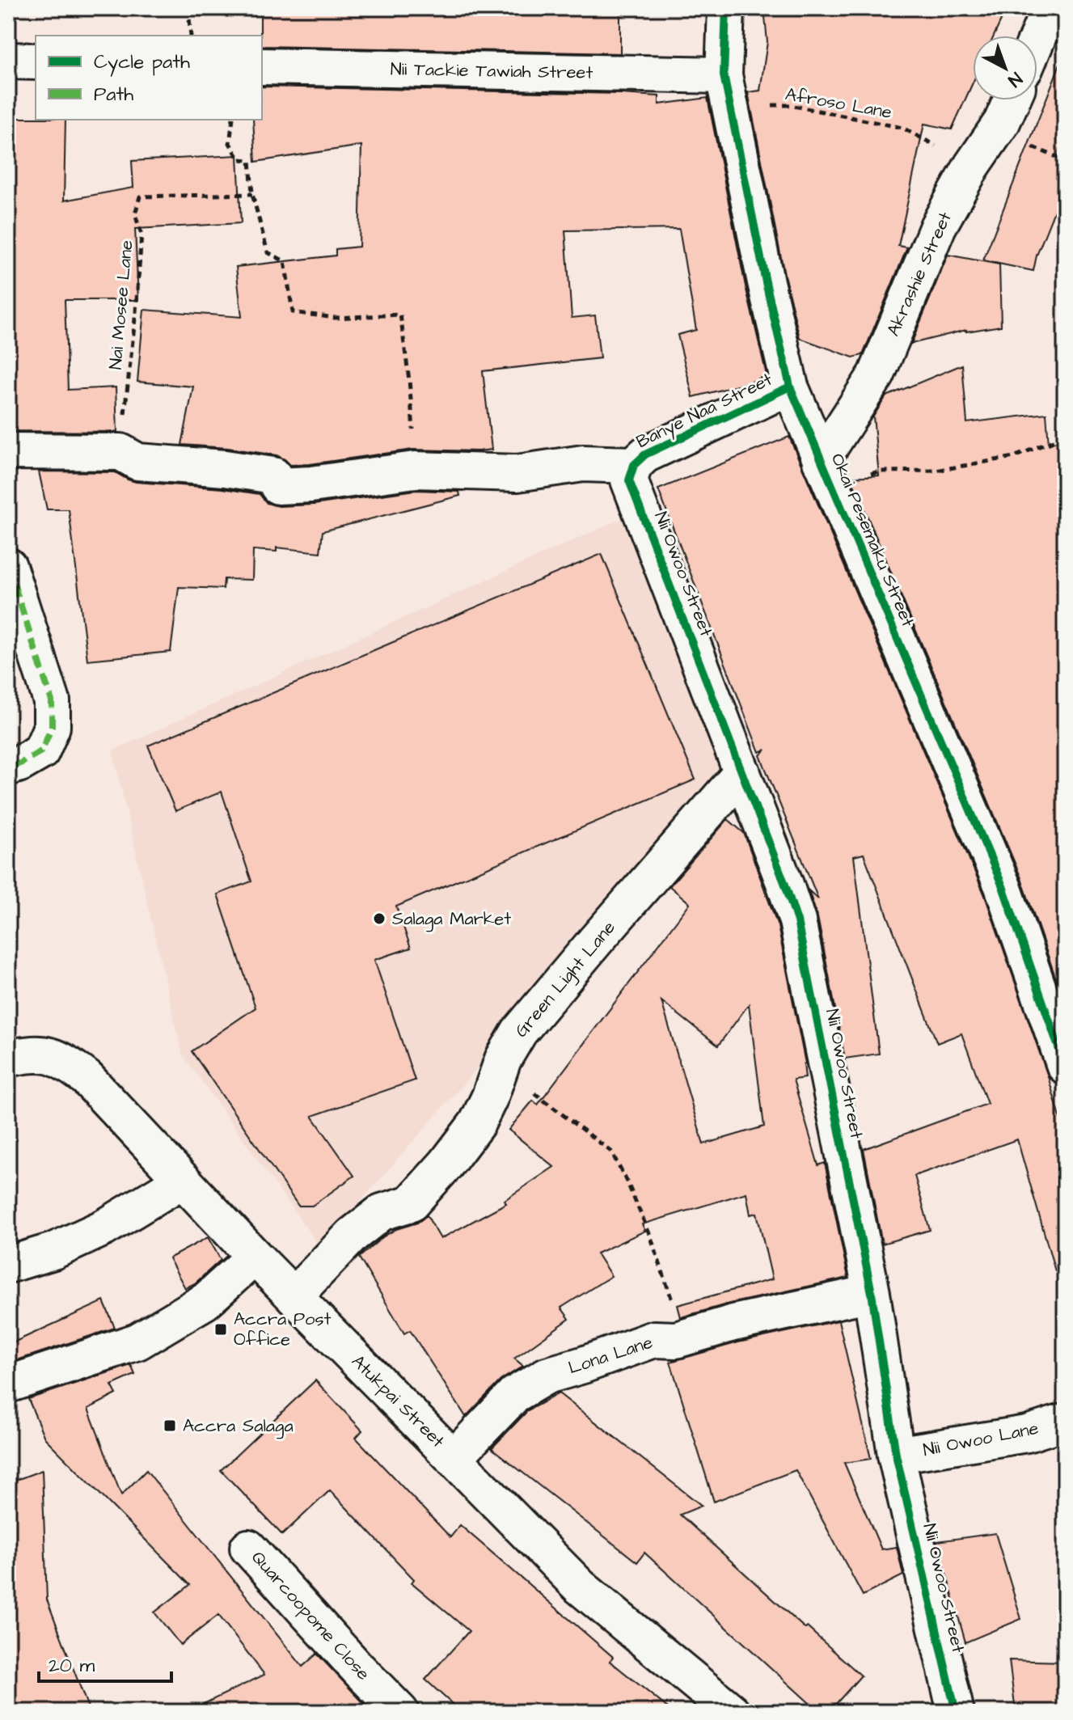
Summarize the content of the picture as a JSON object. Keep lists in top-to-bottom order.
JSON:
{
  "streets": {
    "street": [
      "Nii Tackie Tawiah Street",
      "Akrashie Street",
      "Banye Naa Street",
      "Okai Pesemaku Street",
      "Nii Owoo Street",
      "Green Light Lane",
      "Lona Lane",
      "Atukpai Street",
      "Nii Owoo Lane",
      "Quarcoopome Close"
    ],
    "path": ["Afroso Lane", "Nai Mosee Lane"]
  },
  "crossings": [
    ["Nii Tackie Tawiah Street", "Afroso Lane"],
    ["Nii Tackie Tawiah Street", "Okai Pesemaku Street"],
    ["Afroso Lane", "Akrashie Street"],
    ["Afroso Lane", "Okai Pesemaku Street"],
    ["Akrashie Street", "Okai Pesemaku Street"],
    ["Nai Mosee Lane", "Banye Naa Street"],
    ["Banye Naa Street", "Okai Pesemaku Street"],
    ["Banye Naa Street", "Nii Owoo Street"],
    ["Nii Owoo Street", "Green Light Lane"],
    ["Nii Owoo Street", "Lona Lane"],
    ["Nii Owoo Street", "Nii Owoo Lane"],
    ["Green Light Lane", "Atukpai Street"],
    ["Lona Lane", "Atukpai Street"]
  ],
  "places": {
    "other": ["Salaga Market"],
    "transit": ["Accra Post Office", "Accra Salaga"]
  },
  "legend": ["Cycle path", "Path"],
  "scale_bar": "20 m",
  "north": "bottom right"
}
